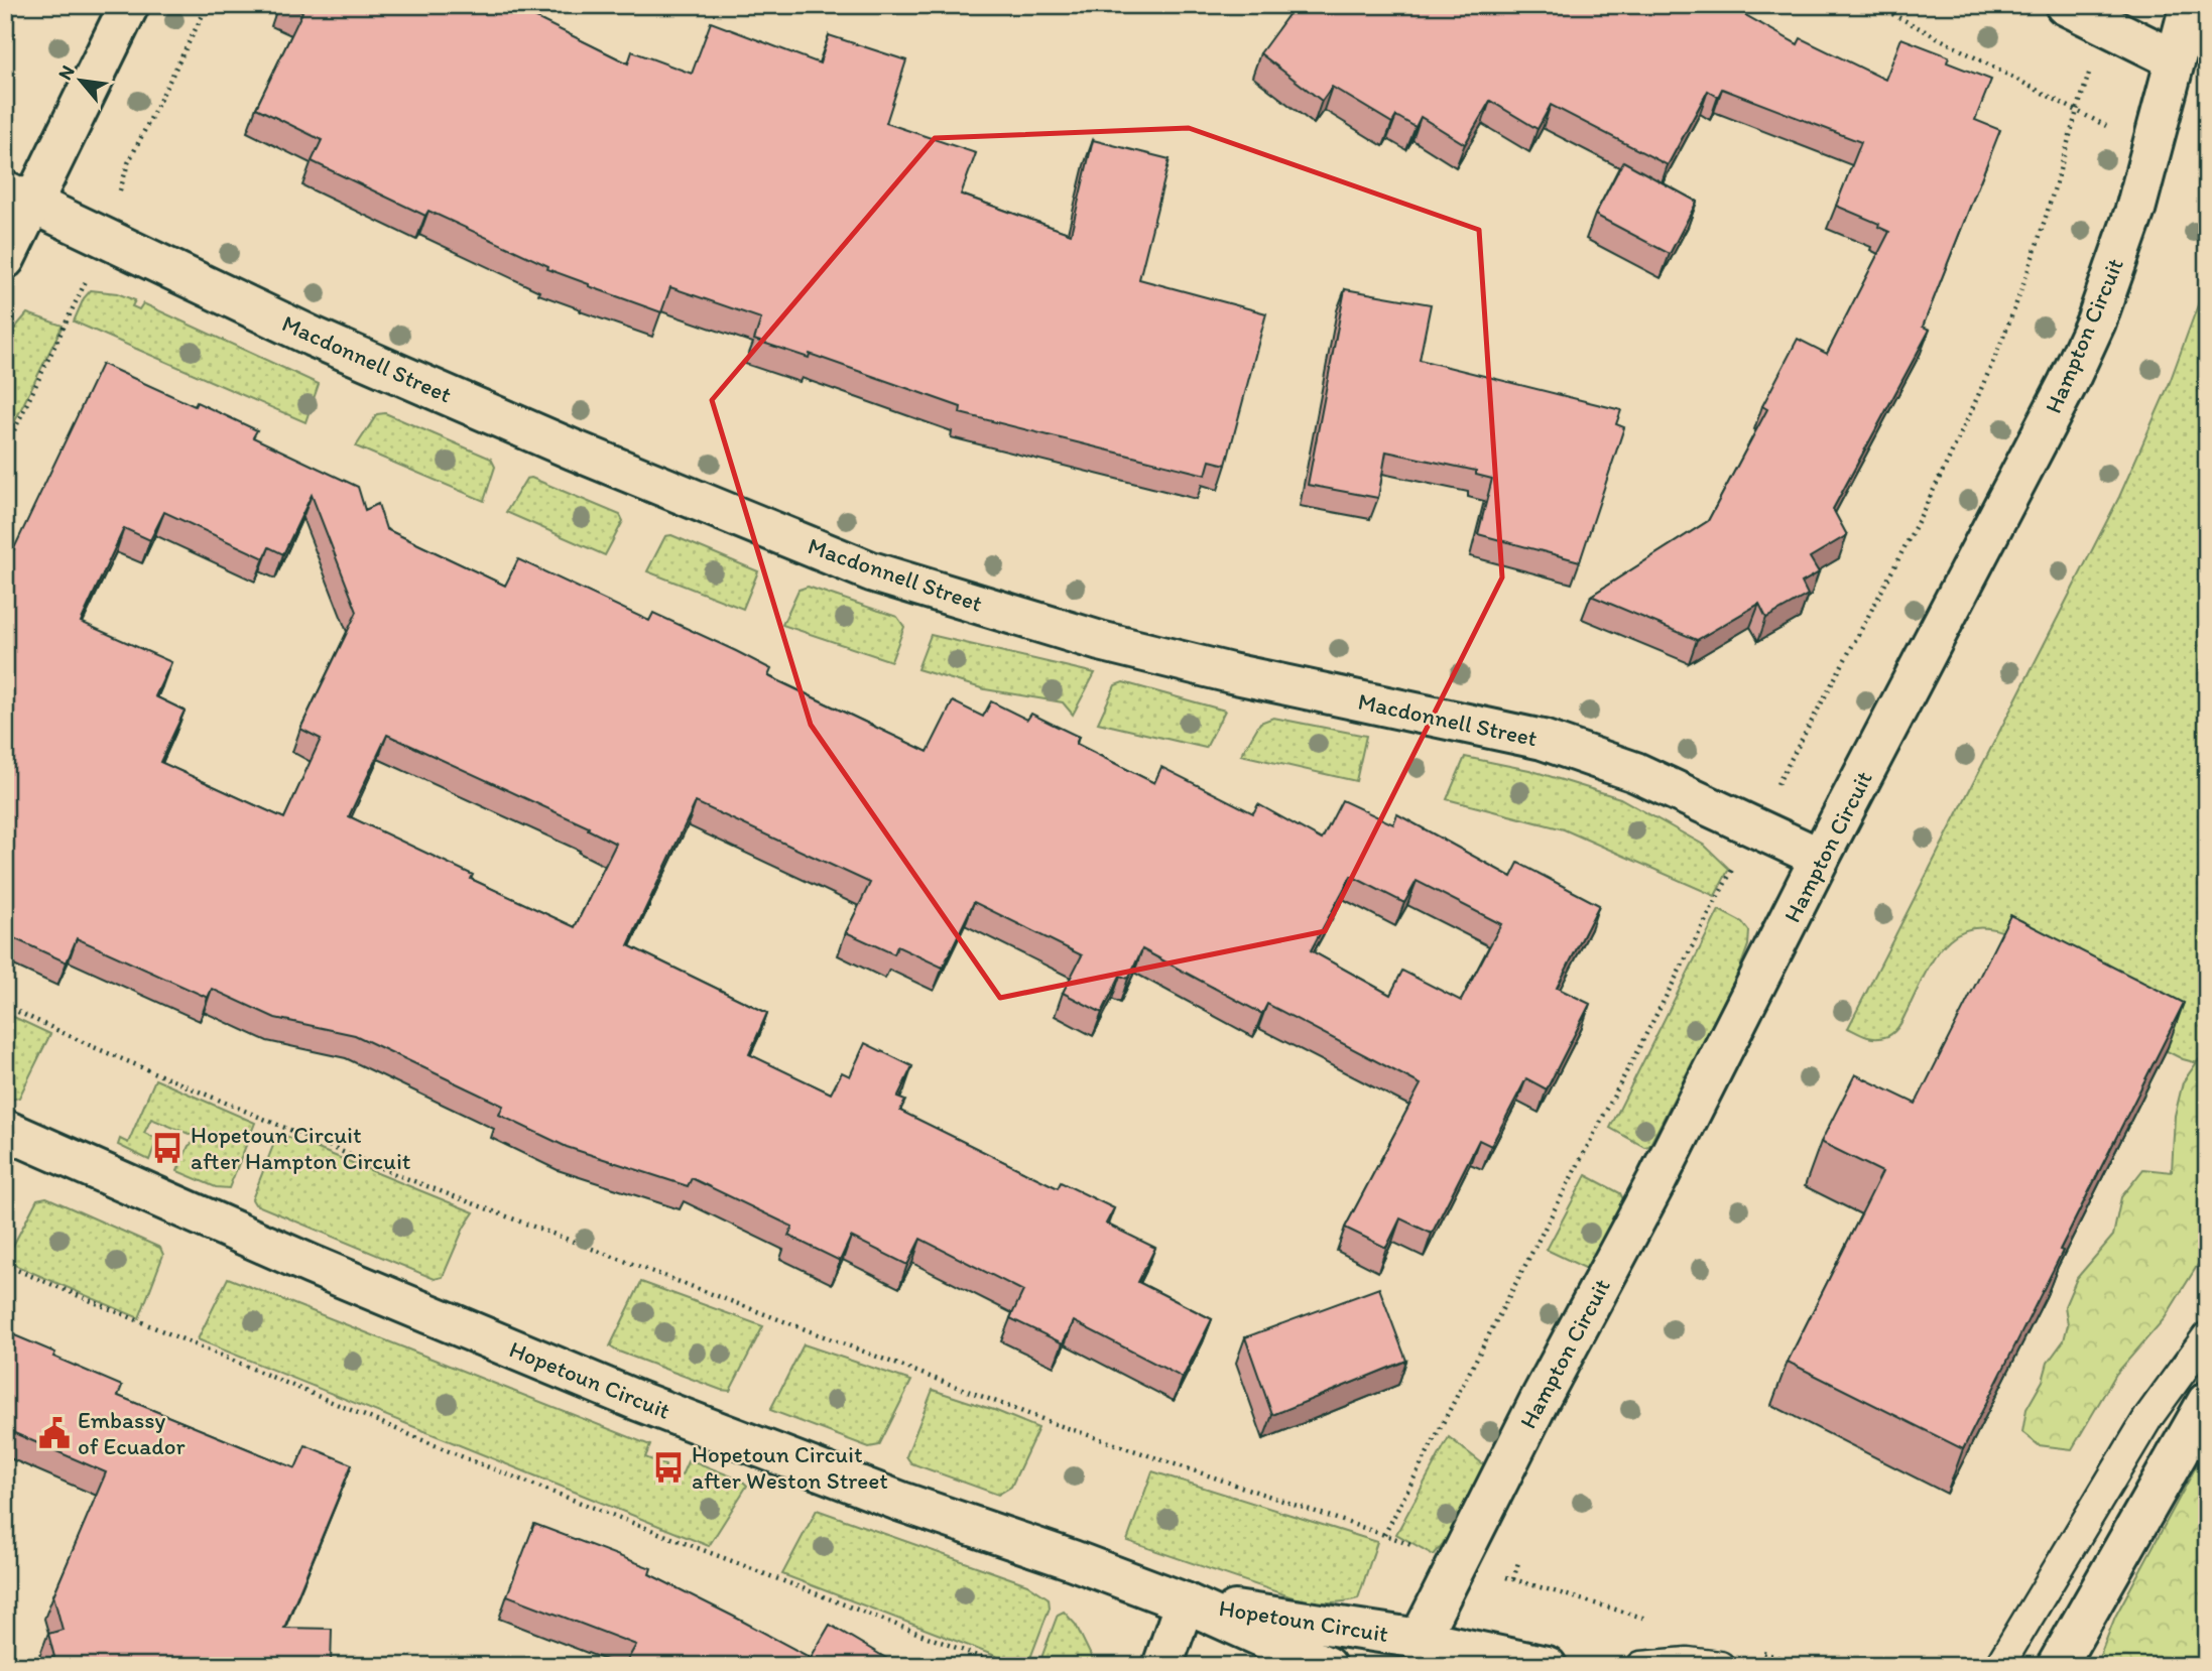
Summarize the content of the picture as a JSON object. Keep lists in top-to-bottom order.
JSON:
{
  "streets": {
    "main road": ["Hampton Circuit", "Macdonnell Street", "Hopetoun Circuit"]
  },
  "crossings": [
    ["Hampton Circuit", "Macdonnell Street"],
    ["Hampton Circuit", "Hopetoun Circuit"]
  ],
  "places": {
    "bus stop": ["Hopetoun Circuit after Hampton Circuit", "Hopetoun Circuit after Weston Street"],
    "public building": ["Embassy of Ecuador"]
  },
  "north": "top left"
}
